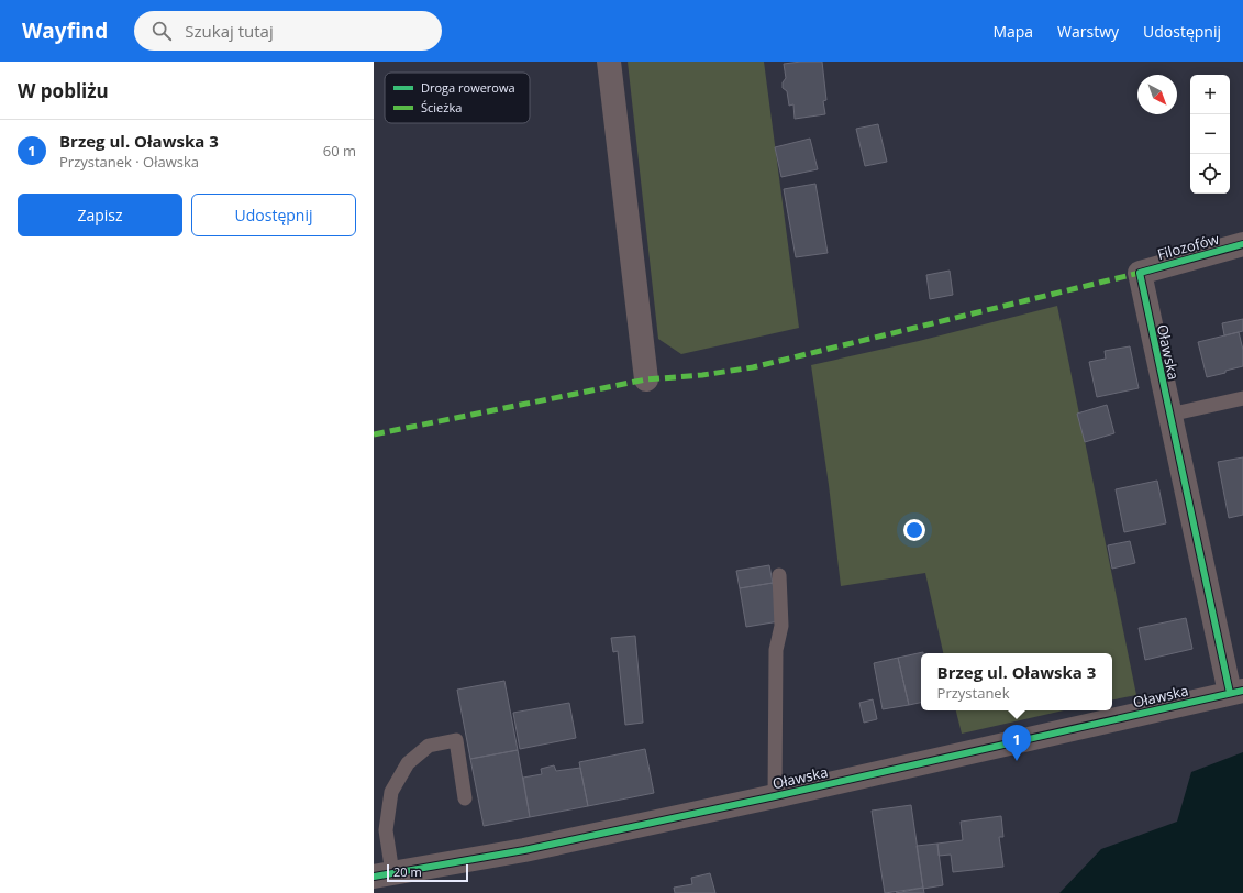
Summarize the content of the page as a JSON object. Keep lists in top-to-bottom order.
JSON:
{
  "streets": {
    "street": ["Filozofów", "Oławska"]
  },
  "crossings": [
    ["Filozofów", "Oławska"]
  ],
  "legend": ["Droga rowerowa", "Ścieżka"],
  "scale_bar": "20 m",
  "north": "bottom right",
  "page": {
    "header": "Wayfind",
    "search": "Szukaj tutaj",
    "nav": ["Mapa", "Warstwy", "Udostępnij"],
    "heading": "W pobliżu",
    "map_buttons": ["+", "−"],
    "list": [
      {
        "mark": "1",
        "name": "Brzeg ul. Oławska 3",
        "note": "Przystanek · Oławska",
        "value": "60 m"
      }
    ],
    "buttons": ["Zapisz", "Udostępnij"],
    "popup": ["Brzeg ul. Oławska 3", "Przystanek"],
    "pins": "1",
    "scale": "20 m"
  }
}
